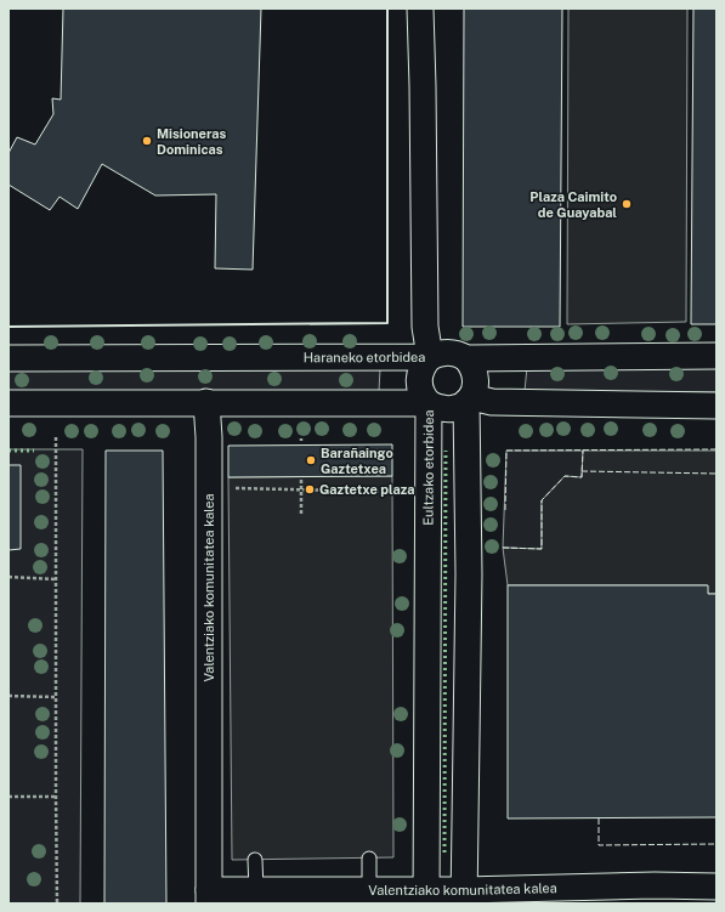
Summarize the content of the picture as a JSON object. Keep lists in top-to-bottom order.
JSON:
{
  "streets": {
    "street": ["Haraneko etorbidea", "Eultzako etorbidea", "Valentziako komunitatea kalea"]
  },
  "crossings": [
    ["Haraneko etorbidea", "Eultzako etorbidea"],
    ["Eultzako etorbidea", "Valentziako komunitatea kalea"]
  ],
  "places": [
    "Misioneras Dominicas",
    "Plaza Caimito de Guayabal",
    "Barañaingo Gaztetxea",
    "Gaztetxe plaza"
  ]
}
